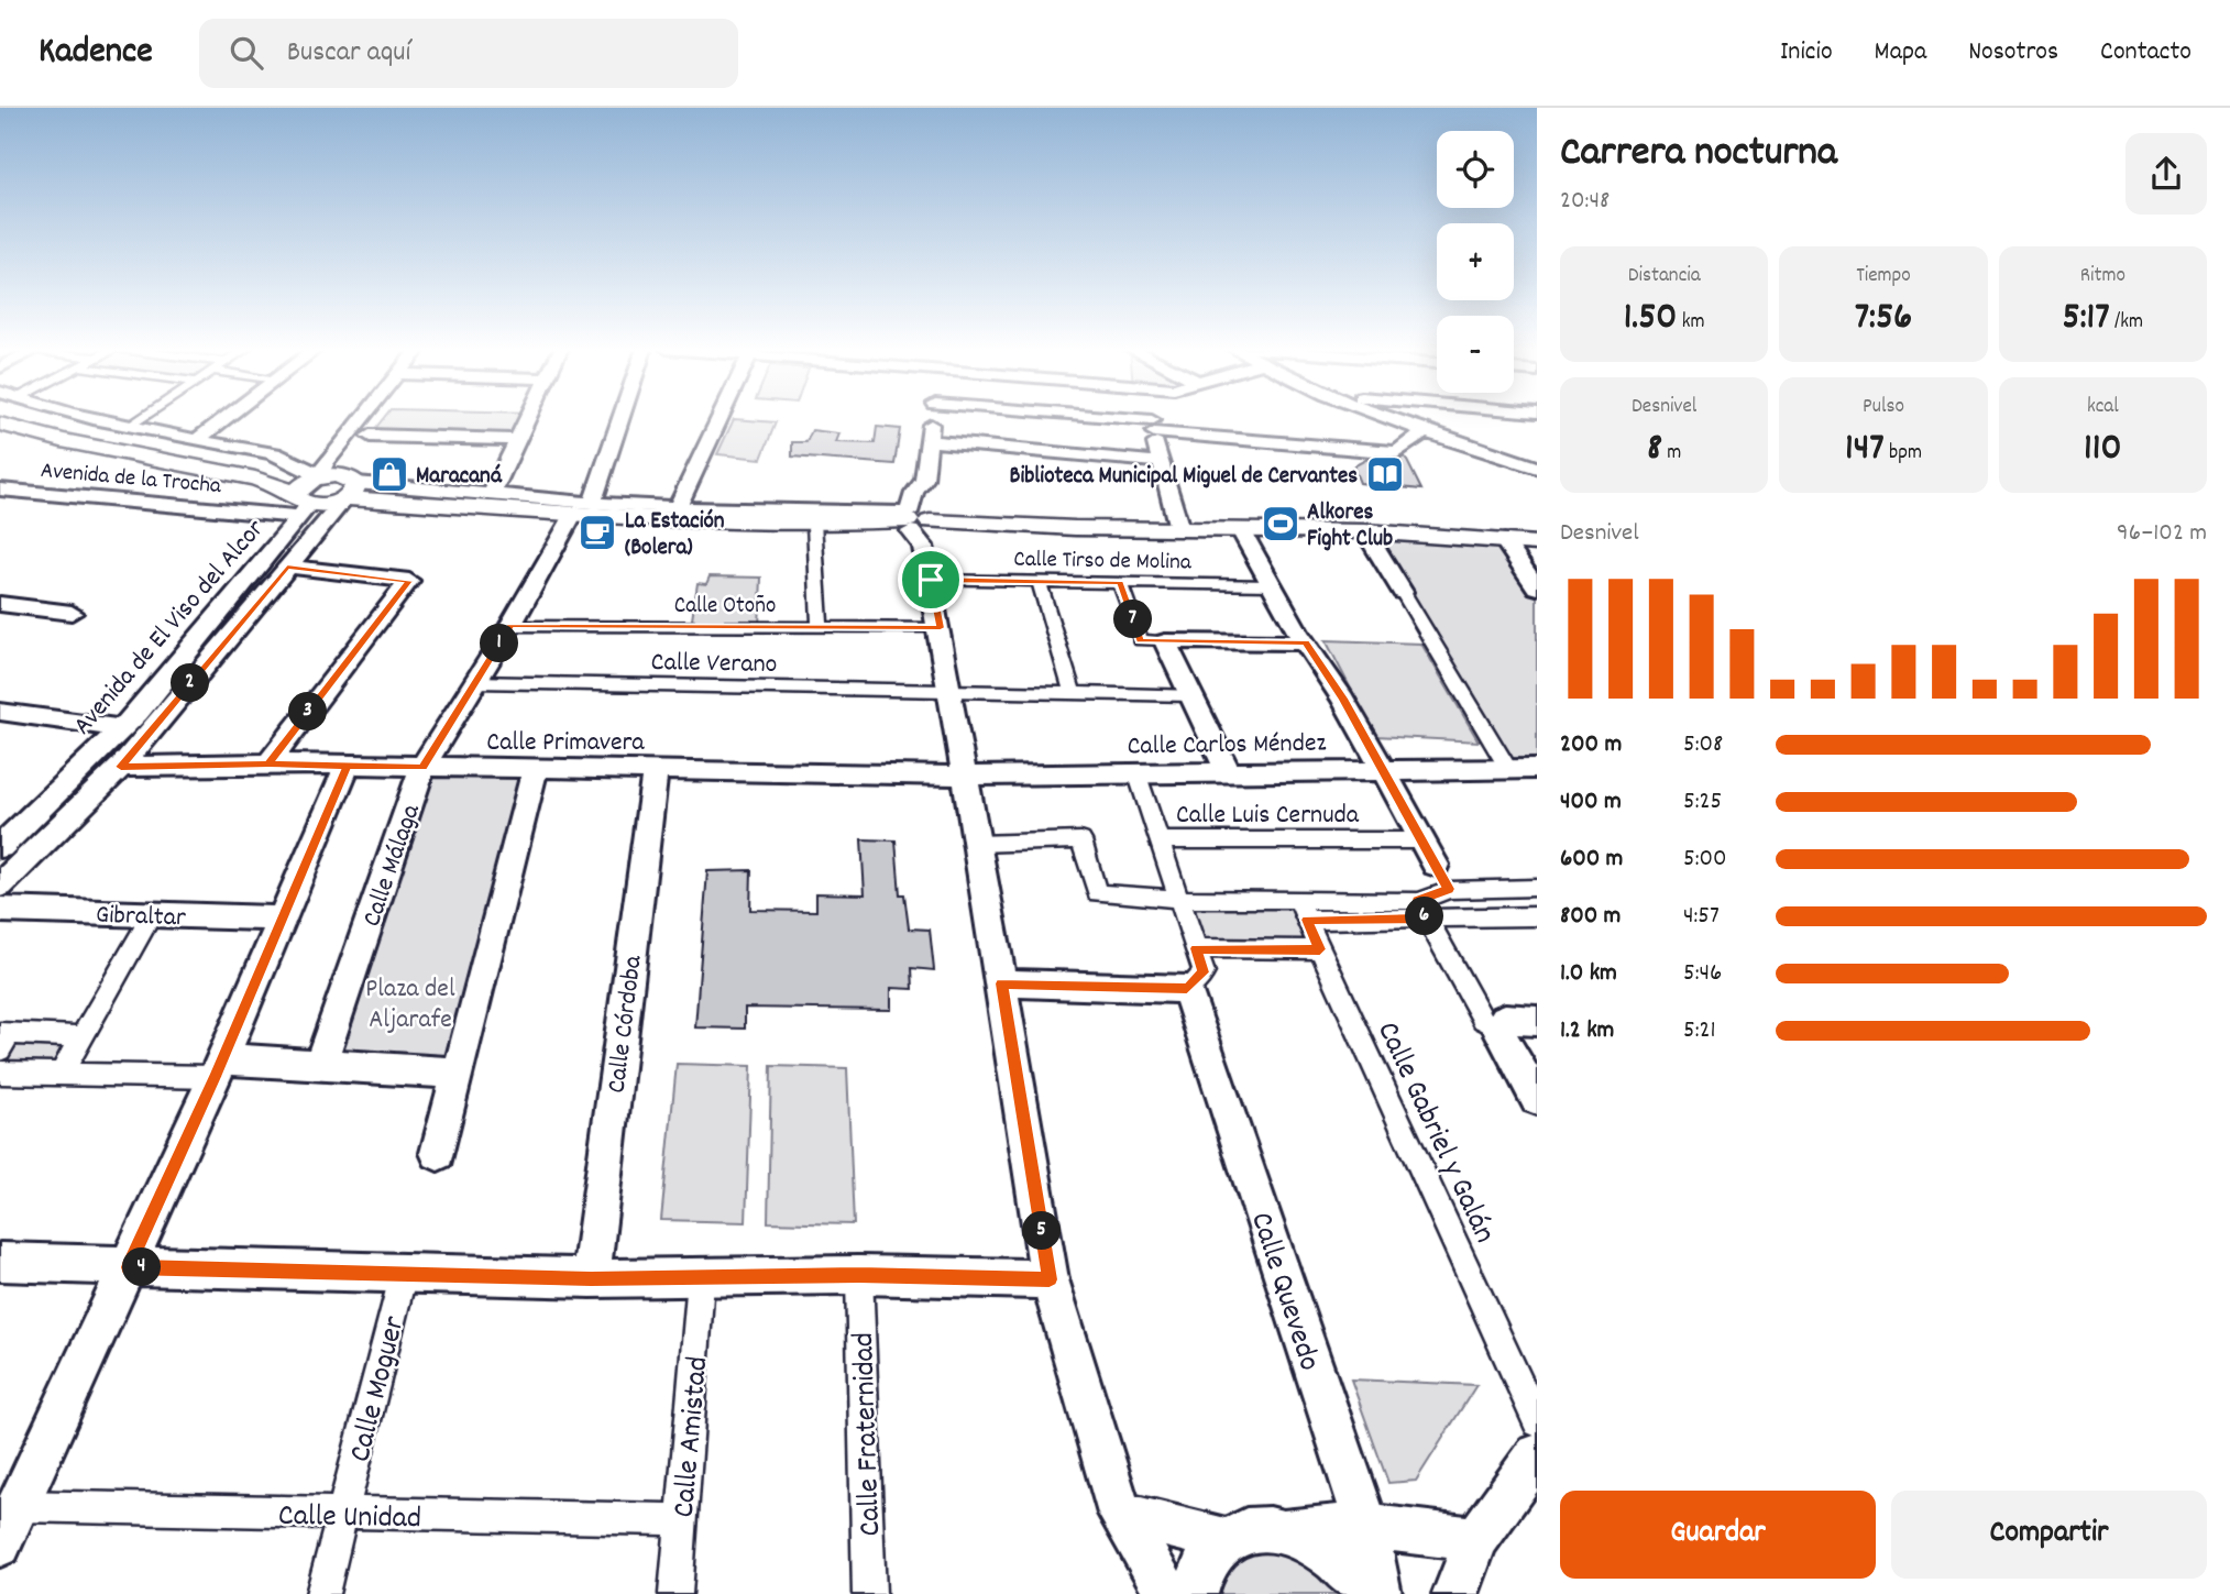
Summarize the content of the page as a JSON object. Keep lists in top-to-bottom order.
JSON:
{
  "streets": {
    "street": [
      "Avenida de la Trocha",
      "Calle Tirso de Molina",
      "Calle Otoño",
      "Avenida de El Viso del Alcor",
      "Calle Verano",
      "Calle Primavera",
      "Calle Carlos Méndez",
      "Calle Luis Cernuda",
      "Calle Málaga",
      "Gibraltar",
      "Calle Córdoba",
      "Calle Gabriel y Galán",
      "Calle Quevedo",
      "Calle Moguer",
      "Calle Fraternidad",
      "Calle Amistad",
      "Calle Unidad"
    ]
  },
  "crossings": [
    ["Avenida de la Trocha", "Avenida de El Viso del Alcor"],
    ["Calle Otoño", "Calle Málaga"],
    ["Calle Verano", "Calle Málaga"],
    ["Calle Primavera", "Calle Carlos Méndez"],
    ["Calle Primavera", "Calle Málaga"],
    ["Calle Primavera", "Calle Córdoba"],
    ["Calle Moguer", "Calle Unidad"],
    ["Calle Amistad", "Calle Unidad"]
  ],
  "parks": ["Plaza del Aljarafe"],
  "places": {
    "shop": ["Maracaná"],
    "library": ["Biblioteca Municipal Miguel de Cervantes"],
    "sports": ["Alkores Fight Club"],
    "cafe": ["La Estación (Bolera)"]
  },
  "page": {
    "header": "Kadence",
    "search": "Buscar aquí",
    "nav": [
      "Inicio",
      "Mapa",
      "Nosotros",
      "Contacto"
    ],
    "heading": ["Carrera nocturna", "20:48"],
    "map_buttons": ["+", "−"],
    "stats": [
      ["Distancia", "1.50 km"],
      ["Tiempo", "7:56"],
      ["Ritmo", "5:17 /km"],
      ["Desnivel", "8 m"],
      ["Pulso", "147 bpm"],
      ["kcal", "110"]
    ],
    "chart": ["Desnivel", "96–102 m"],
    "pins": [
      "7",
      "1",
      "2",
      "3",
      "6",
      "5",
      "4"
    ],
    "list": [
      {
        "name": "200 m",
        "note": "5:08"
      },
      {
        "name": "400 m",
        "note": "5:25"
      },
      {
        "name": "600 m",
        "note": "5:00"
      },
      {
        "name": "800 m",
        "note": "4:57"
      },
      {
        "name": "1.0 km",
        "note": "5:46"
      },
      {
        "name": "1.2 km",
        "note": "5:21"
      }
    ],
    "buttons": ["Guardar", "Compartir"]
  }
}
